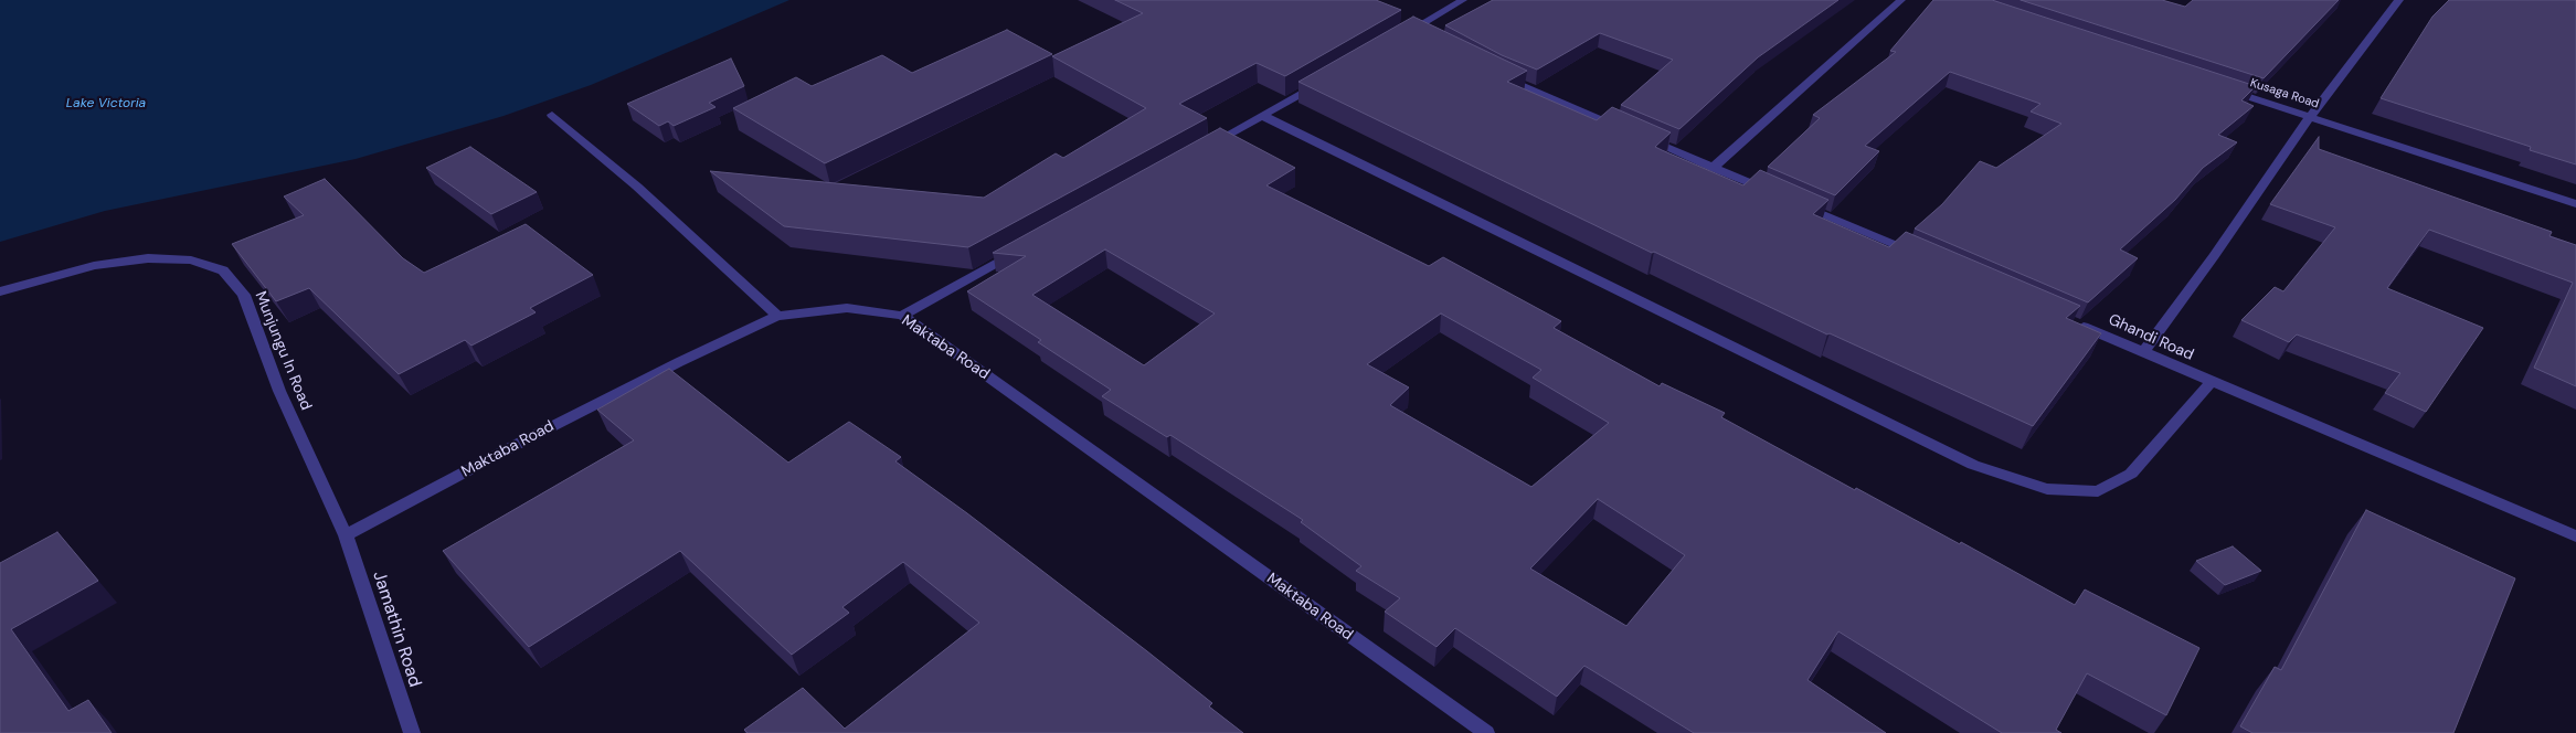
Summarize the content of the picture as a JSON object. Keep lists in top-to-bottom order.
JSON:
{
  "streets": {
    "street": [
      "Kusaga Road",
      "Ghandi Road",
      "Maktaba Road",
      "Munjungu In Road",
      "Jamathin Road"
    ]
  },
  "crossings": [
    ["Maktaba Road", "Munjungu In Road"],
    ["Maktaba Road", "Jamathin Road"],
    ["Munjungu In Road", "Jamathin Road"]
  ],
  "water": ["Lake Victoria"]
}
